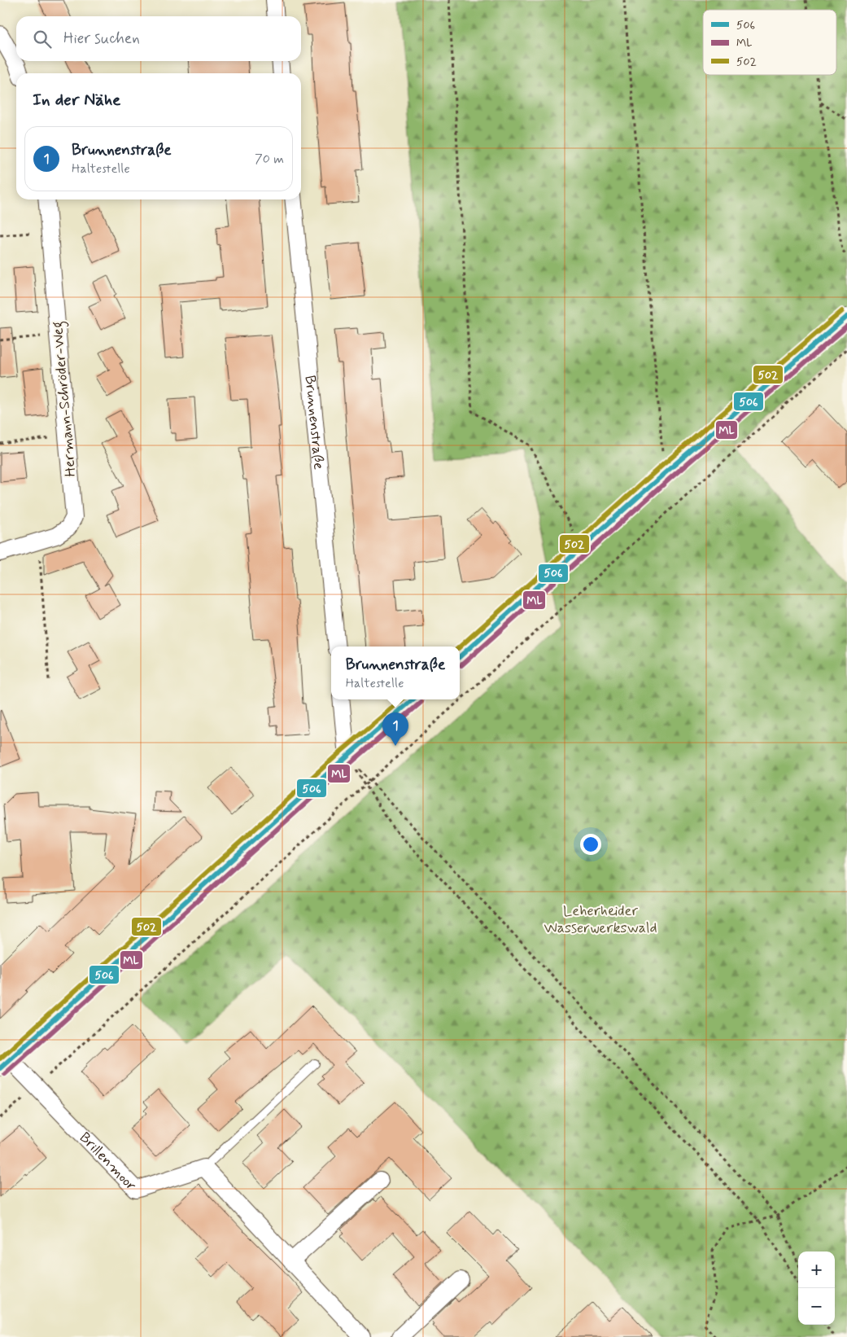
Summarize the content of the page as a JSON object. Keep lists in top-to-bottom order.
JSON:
{
  "streets": {
    "street": ["Hermann-Schröder-Weg", "Brunnenstraße", "Brillenmoor"]
  },
  "parks": ["Leherheider Wasserwerkswald"],
  "lines": ["transit line 502", "transit line 506", "transit line ML"],
  "legend": ["506", "ML", "502"],
  "page": {
    "search": "Hier suchen",
    "heading": "In der Nähe",
    "list": [
      {
        "mark": "1",
        "name": "Brunnenstraße",
        "note": "Haltestelle",
        "value": "70 m"
      }
    ],
    "popup": ["Brunnenstraße", "Haltestelle"],
    "pins": "1",
    "map_buttons": ["+", "−"]
  }
}
